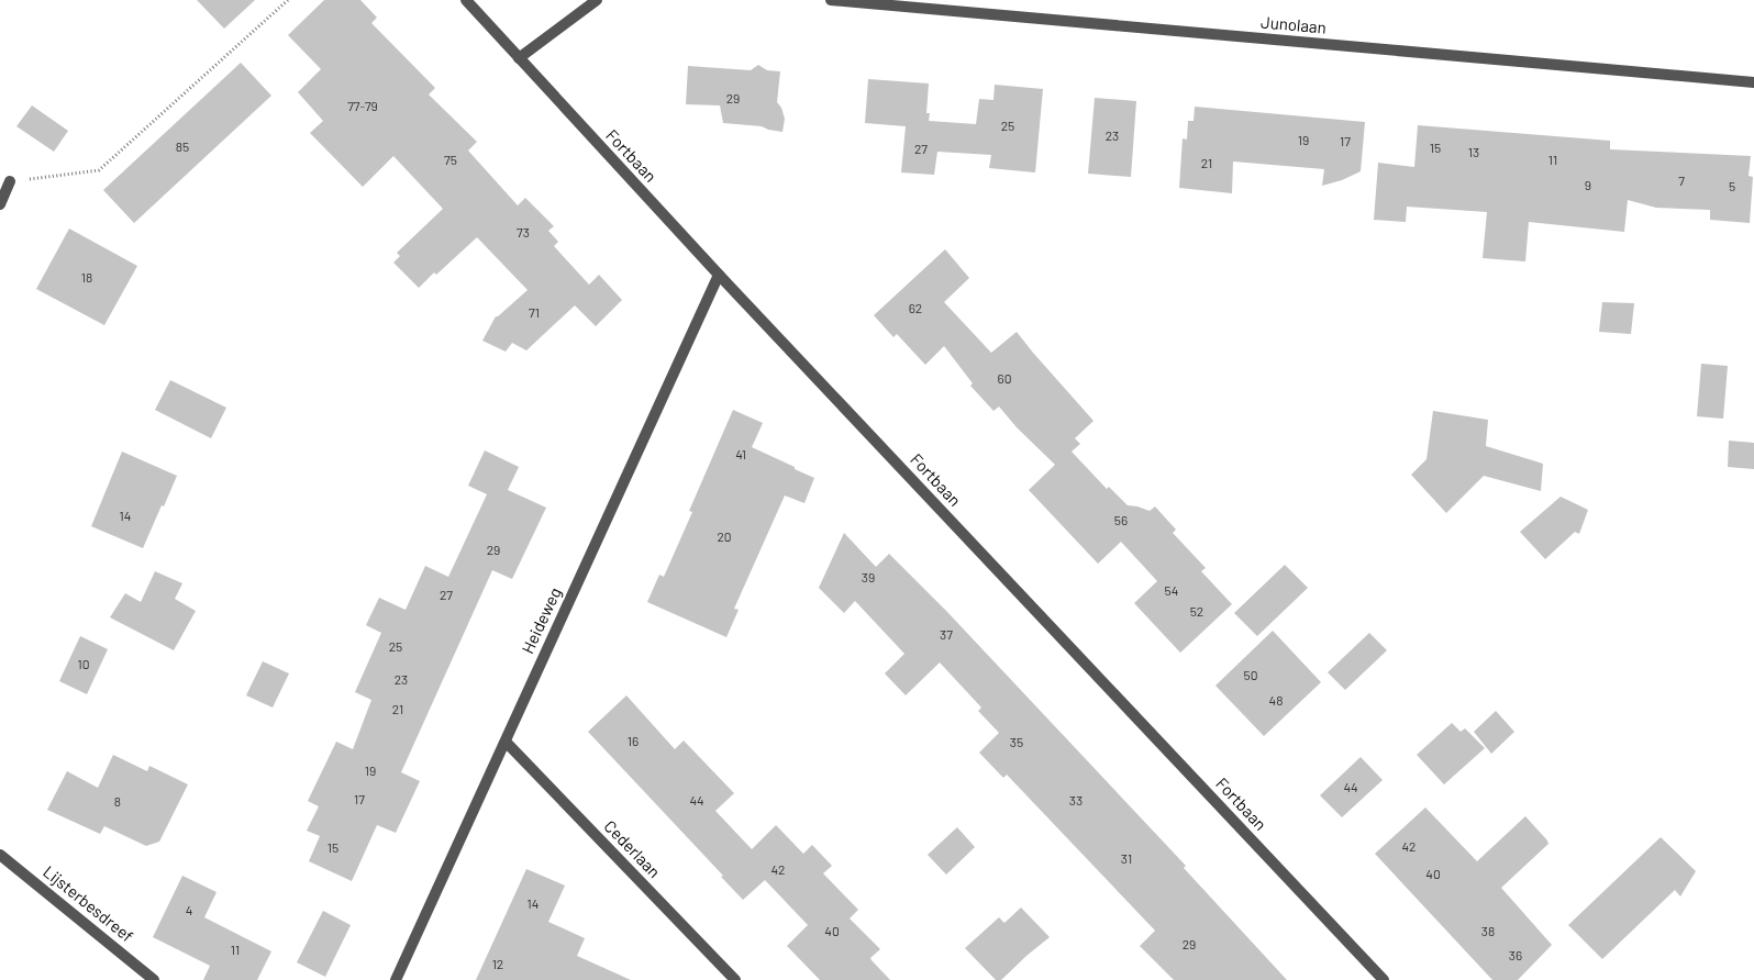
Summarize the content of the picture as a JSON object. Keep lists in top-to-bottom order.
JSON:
{
  "streets": {
    "street": [
      "Junolaan",
      "Fortbaan",
      "Heideweg",
      "Cederlaan",
      "Lijsterbesdreef"
    ]
  },
  "crossings": [
    ["Fortbaan", "Heideweg"],
    ["Heideweg", "Cederlaan"]
  ],
  "house_numbers": [
    "29",
    "77-79",
    "25",
    "23",
    "19",
    "17",
    "85",
    "15",
    "27",
    "13",
    "75",
    "11",
    "21",
    "7",
    "9",
    "5",
    "73",
    "18",
    "62",
    "71",
    "60",
    "41",
    "14",
    "56",
    "20",
    "29",
    "39",
    "54",
    "27",
    "52",
    "37",
    "25",
    "10",
    "50",
    "23",
    "48",
    "21",
    "16",
    "35",
    "19",
    "44",
    "17",
    "44",
    "33",
    "8",
    "42",
    "15",
    "31",
    "42",
    "40",
    "14",
    "4",
    "40",
    "38",
    "29",
    "11",
    "36",
    "12"
  ]
}
